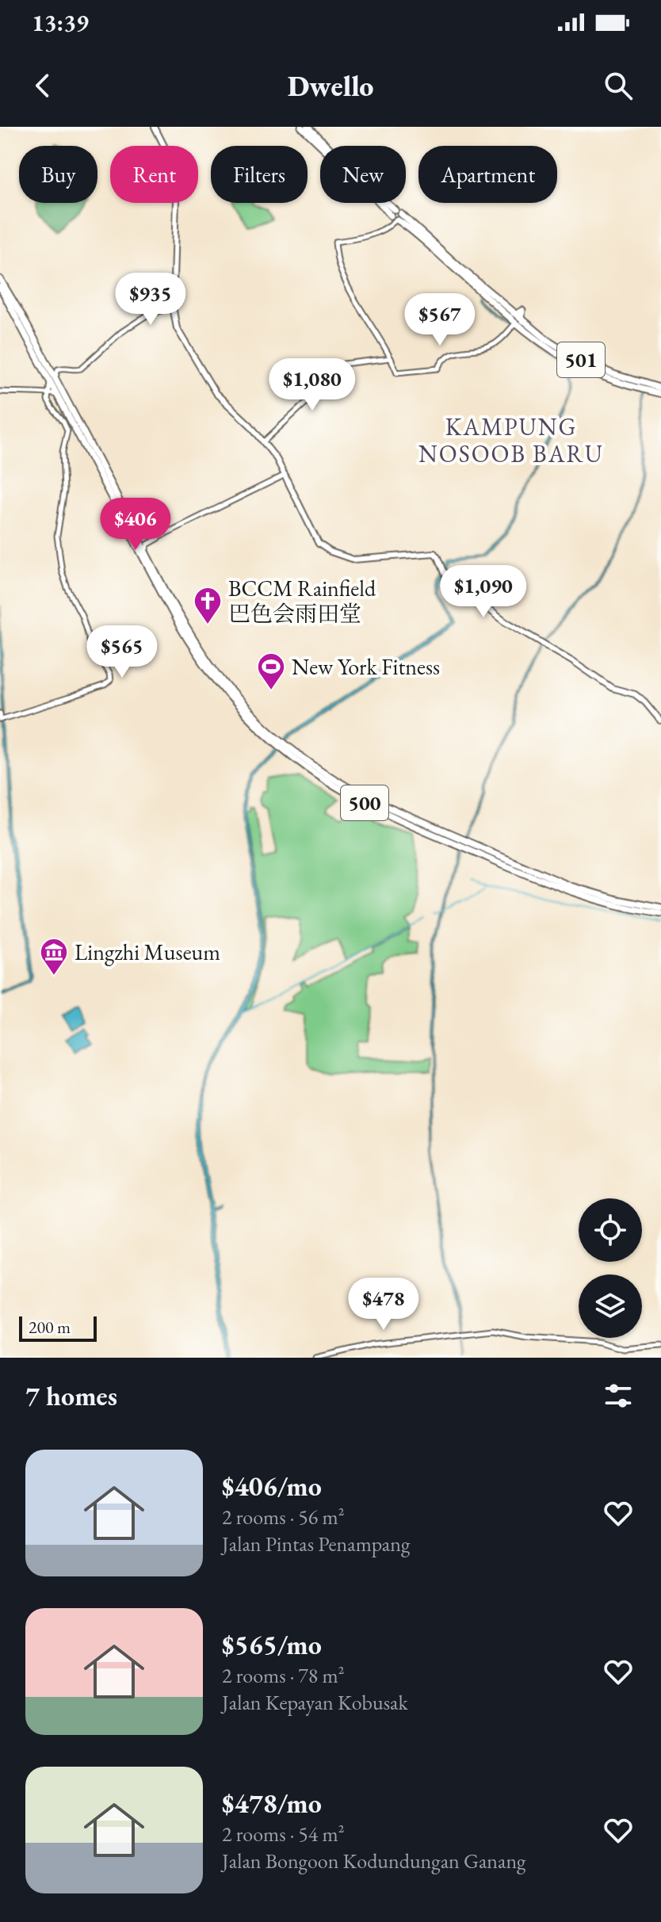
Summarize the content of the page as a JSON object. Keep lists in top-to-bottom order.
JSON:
{
  "streets": {
    "main road": ["501", "500"]
  },
  "districts": ["KAMPUNG NOSOOB BARU"],
  "places": {
    "church": ["BCCM Rainfield 巴色会雨田堂"],
    "sports": ["New York Fitness"],
    "museum": ["Lingzhi Museum"]
  },
  "scale_bar": "200 m",
  "page": {
    "status": "13:39",
    "header": "Dwello",
    "chip": [
      "Buy",
      "Rent",
      "Filters",
      "New",
      "Apartment"
    ],
    "price": [
      "$935",
      "$567",
      "$1,080",
      "$406",
      "$1,090",
      "$565",
      "$478"
    ],
    "scale": "200 m",
    "heading": "7 homes",
    "list": [
      {
        "name": "$406/mo",
        "note": "2 rooms · 56 m² · Jalan Pintas Penampang"
      },
      {
        "name": "$565/mo",
        "note": "2 rooms · 78 m² · Jalan Kepayan Kobusak"
      },
      {
        "name": "$478/mo",
        "note": "2 rooms · 54 m² · Jalan Bongoon Kodundungan Ganang"
      }
    ]
  }
}
